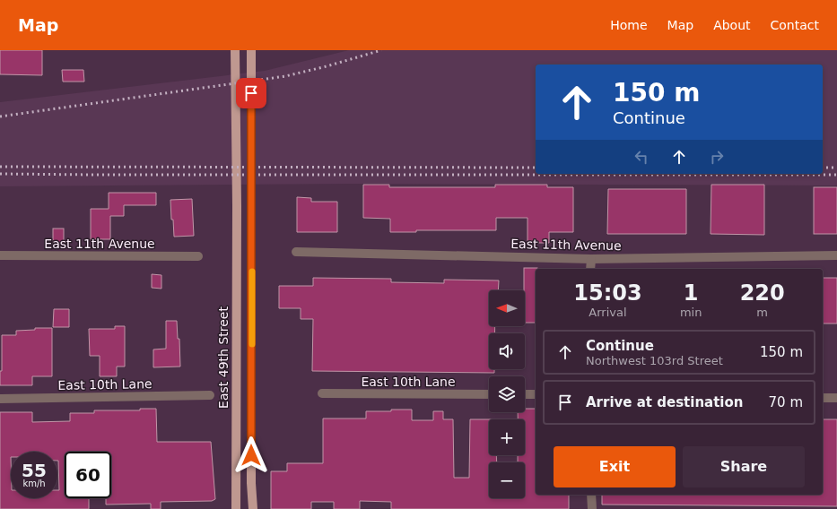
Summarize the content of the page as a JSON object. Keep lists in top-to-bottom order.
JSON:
{
  "streets": {
    "main road": ["East 49th Street"],
    "street": ["East 11th Avenue", "East 10th Lane"]
  },
  "north": "left",
  "page": {
    "header": "Map",
    "nav": [
      "Home",
      "Map",
      "About",
      "Contact"
    ],
    "turn": ["150 m", "Continue"],
    "eta": [
      "15:03",
      "Arrival",
      "1",
      "min",
      "220",
      "m"
    ],
    "map_buttons": ["+", "−"],
    "list": [
      {
        "name": "Continue",
        "note": "Northwest 103rd Street",
        "value": "150 m"
      },
      {
        "name": "Arrive at destination",
        "value": "70 m"
      }
    ],
    "buttons": ["Exit", "Share"],
    "speed": "55 km/h",
    "limit": "60"
  }
}
